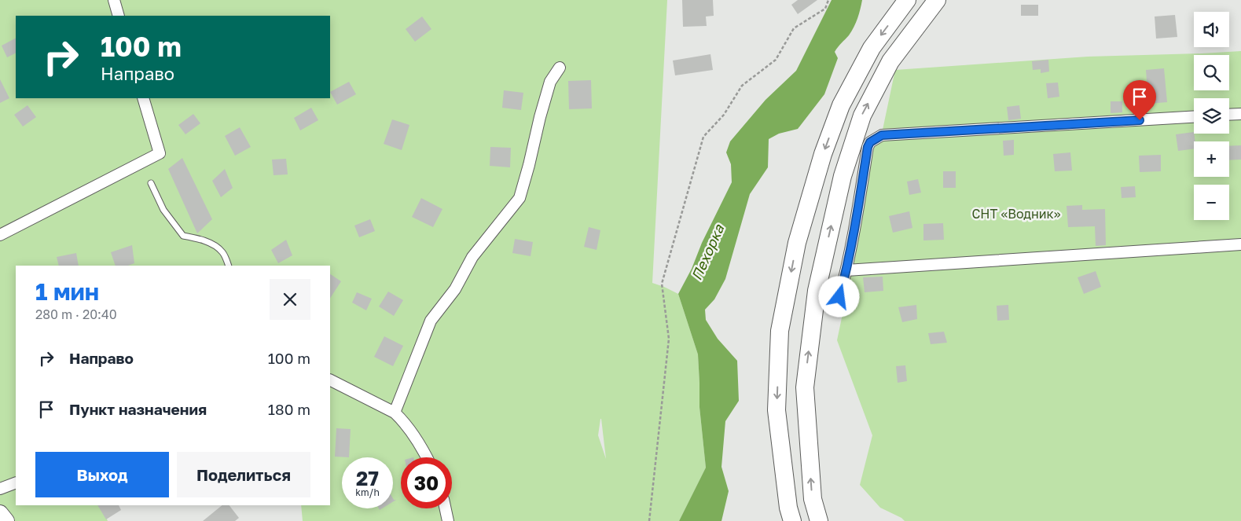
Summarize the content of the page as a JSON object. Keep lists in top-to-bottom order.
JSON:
{
  "water": ["Пехорка"],
  "parks": ["СНТ «Водник»"],
  "page": {
    "map_buttons": ["+", "−"],
    "turn": ["100 m", "Направо"],
    "heading": ["1 мин", "280 m · 20:40"],
    "list": [
      {
        "name": "Направо",
        "value": "100 m"
      },
      {
        "name": "Пункт назначения",
        "value": "180 m"
      }
    ],
    "buttons": ["Выход", "Поделиться"],
    "speed": "27 km/h",
    "limit": "30"
  }
}
